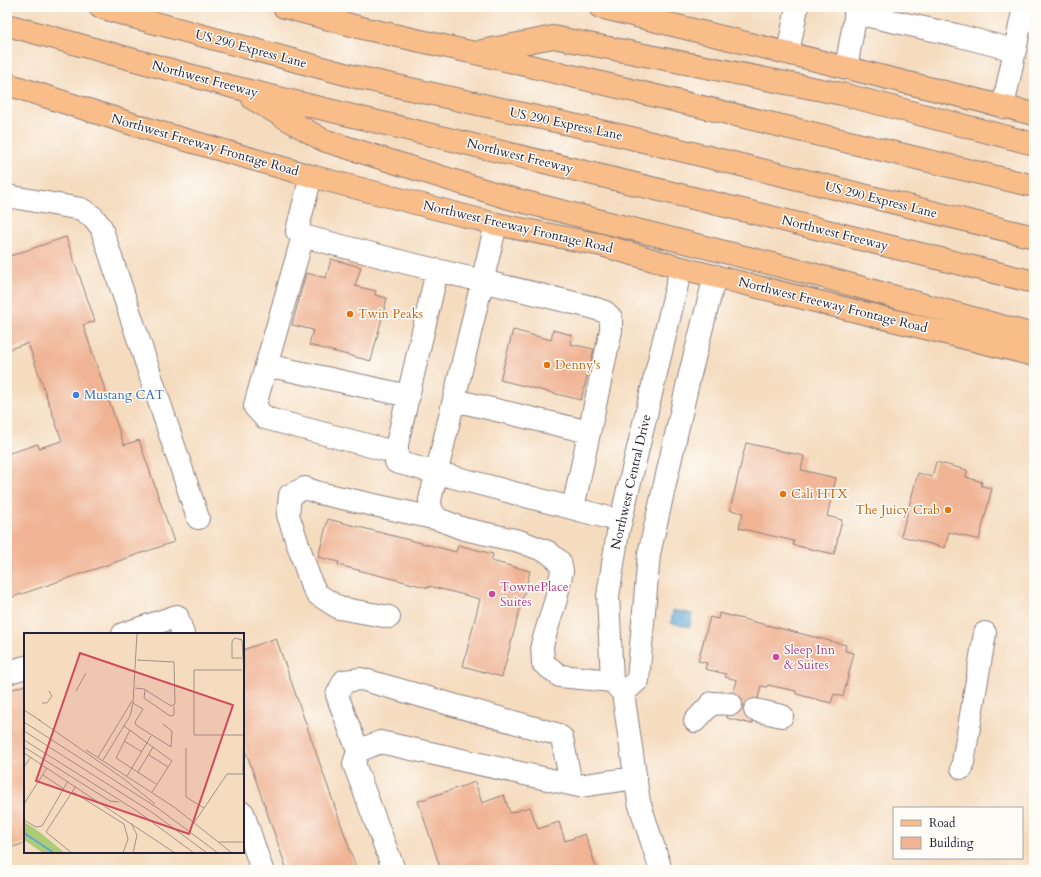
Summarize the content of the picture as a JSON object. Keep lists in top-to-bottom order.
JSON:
{
  "streets": {
    "main road": ["US 290 Express Lane", "Northwest Freeway", "Northwest Freeway Frontage Road"],
    "street": ["Northwest Central Drive"]
  },
  "crossings": [
    ["Northwest Freeway Frontage Road", "Northwest Central Drive"]
  ],
  "places": [
    "Twin Peaks",
    "Denny's",
    "Mustang CAT",
    "Cali HTX",
    "The Juicy Crab",
    "TownePlace Suites",
    "Sleep Inn & Suites"
  ],
  "legend": ["Road", "Building"]
}
